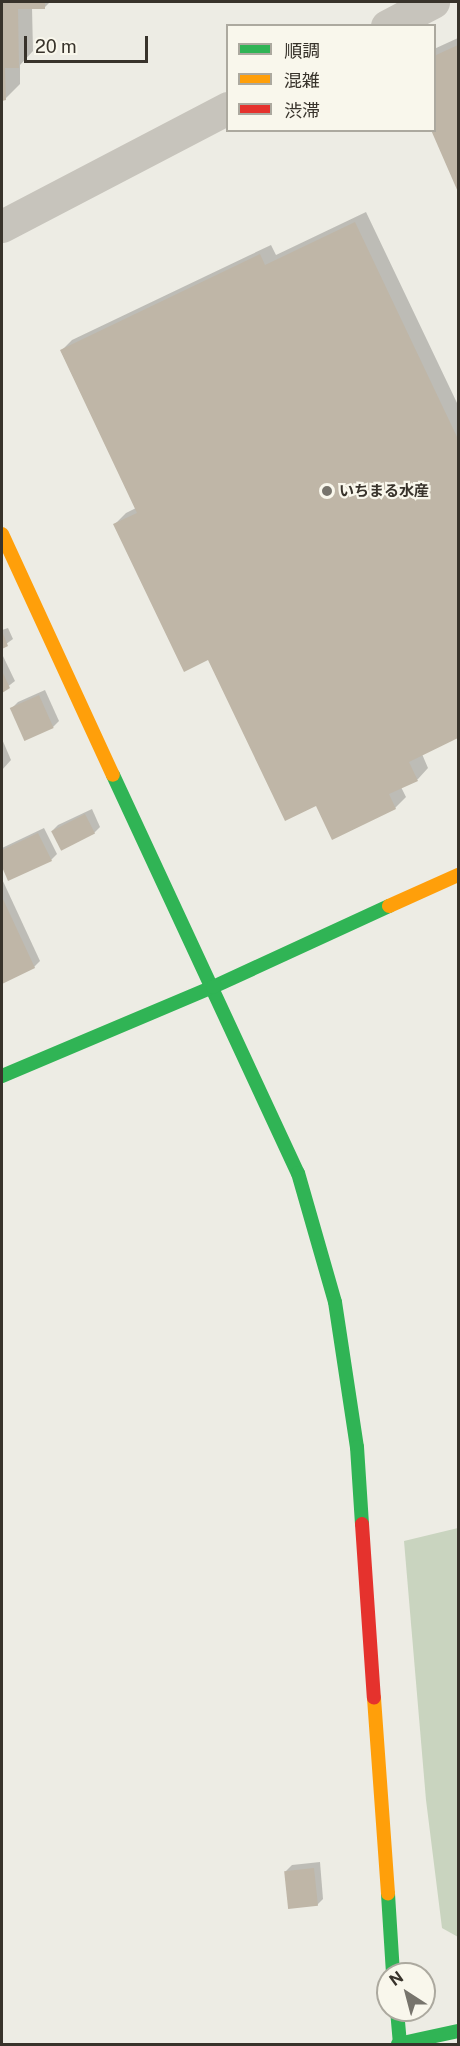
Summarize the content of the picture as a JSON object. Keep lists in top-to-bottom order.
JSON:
{
  "places": ["いちまる水産"],
  "legend": ["順調", "混雑", "渋滞"],
  "scale_bar": "20 m",
  "north": "top left"
}
